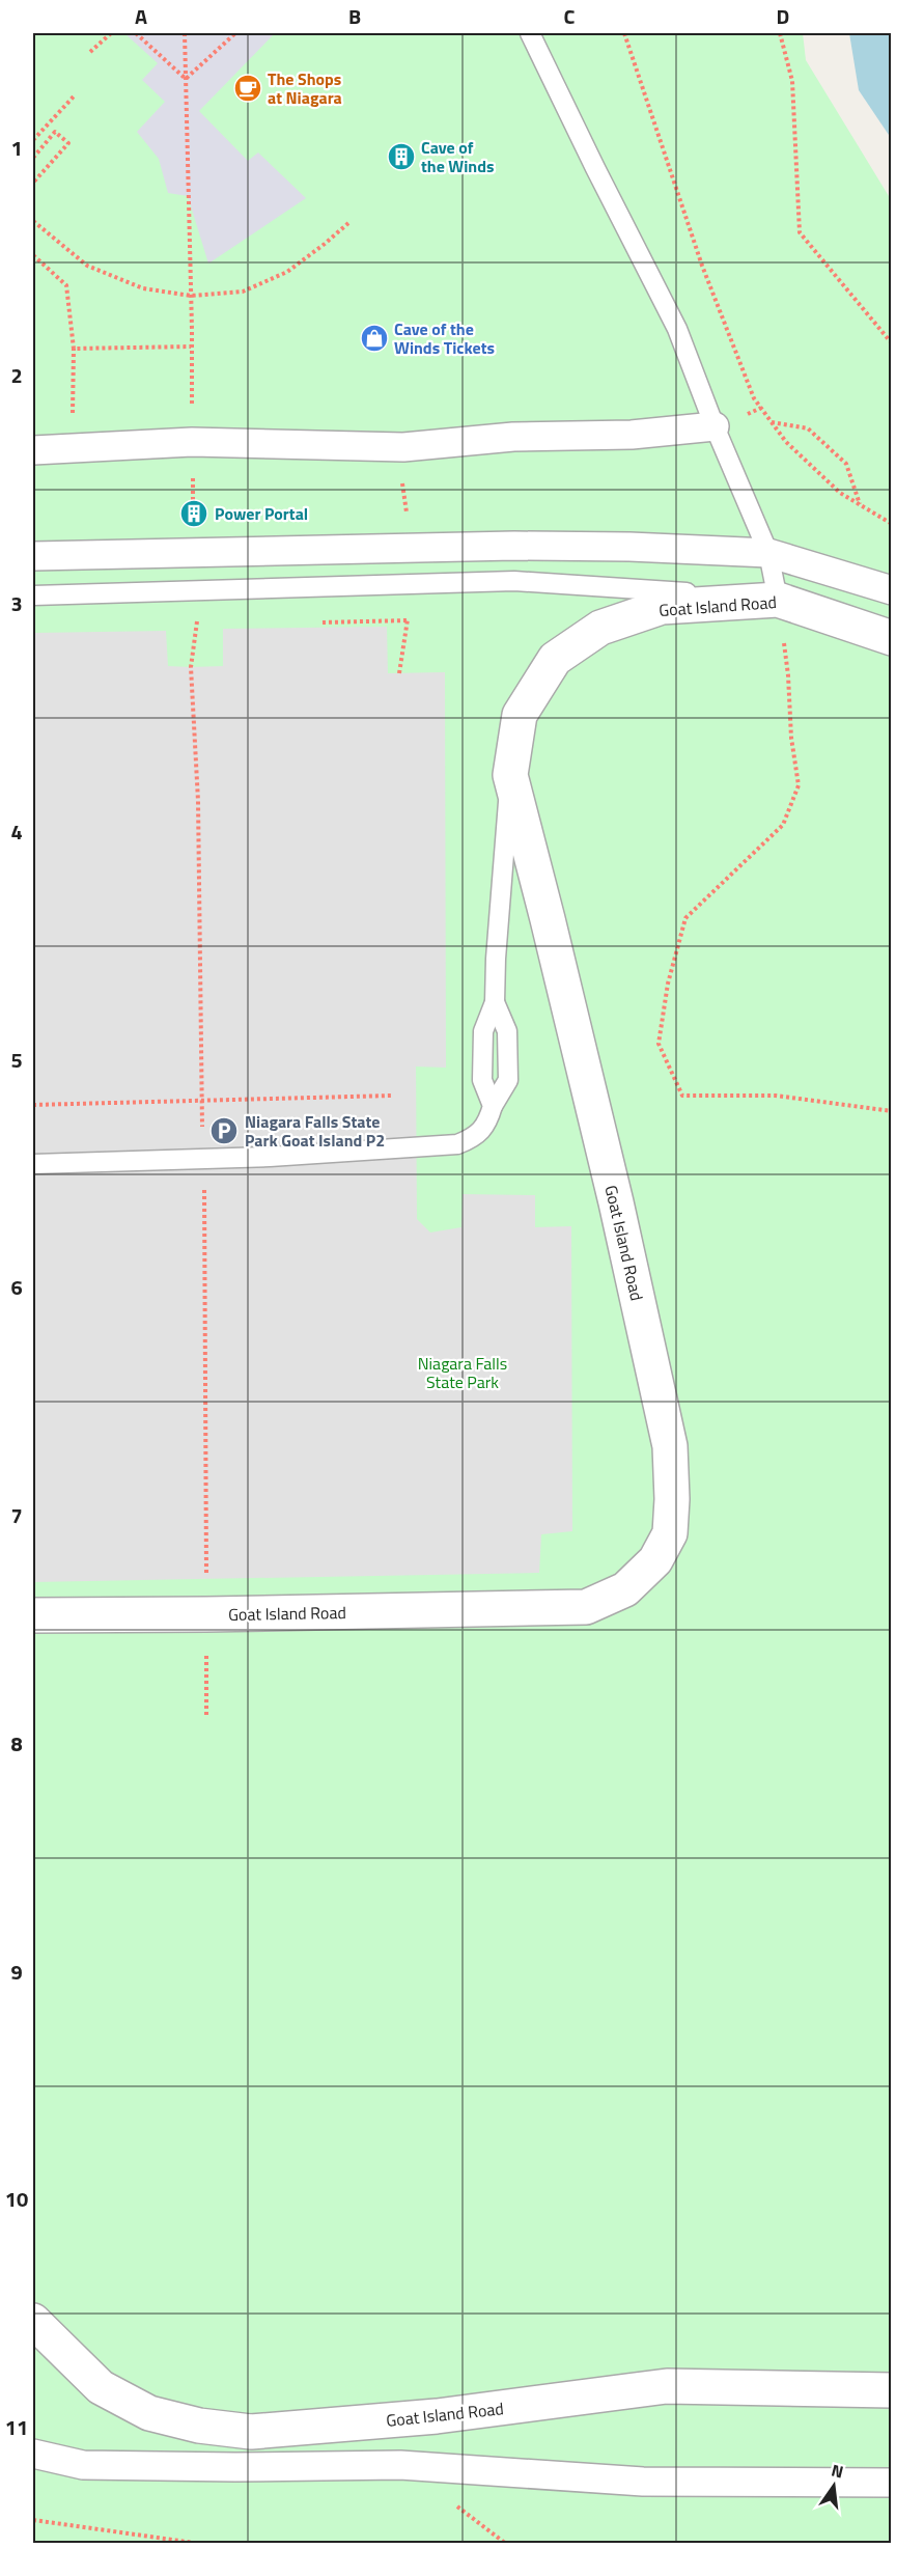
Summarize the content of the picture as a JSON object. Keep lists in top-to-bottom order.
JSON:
{
  "streets": {
    "street": ["Goat Island Road"]
  },
  "parks": ["Niagara Falls State Park"],
  "places": {
    "cafe": ["The Shops at Niagara"],
    "building": ["Cave of the Winds", "Power Portal"],
    "shop": ["Cave of the Winds Tickets"],
    "parking": ["Niagara Falls State Park Goat Island P2"]
  },
  "north": "top",
  "grid": {
    "columns": [
      "A",
      "B",
      "C",
      "D"
    ],
    "rows": [
      "1",
      "2",
      "3",
      "4",
      "5",
      "6",
      "7",
      "8",
      "9",
      "10",
      "11"
    ]
  }
}
